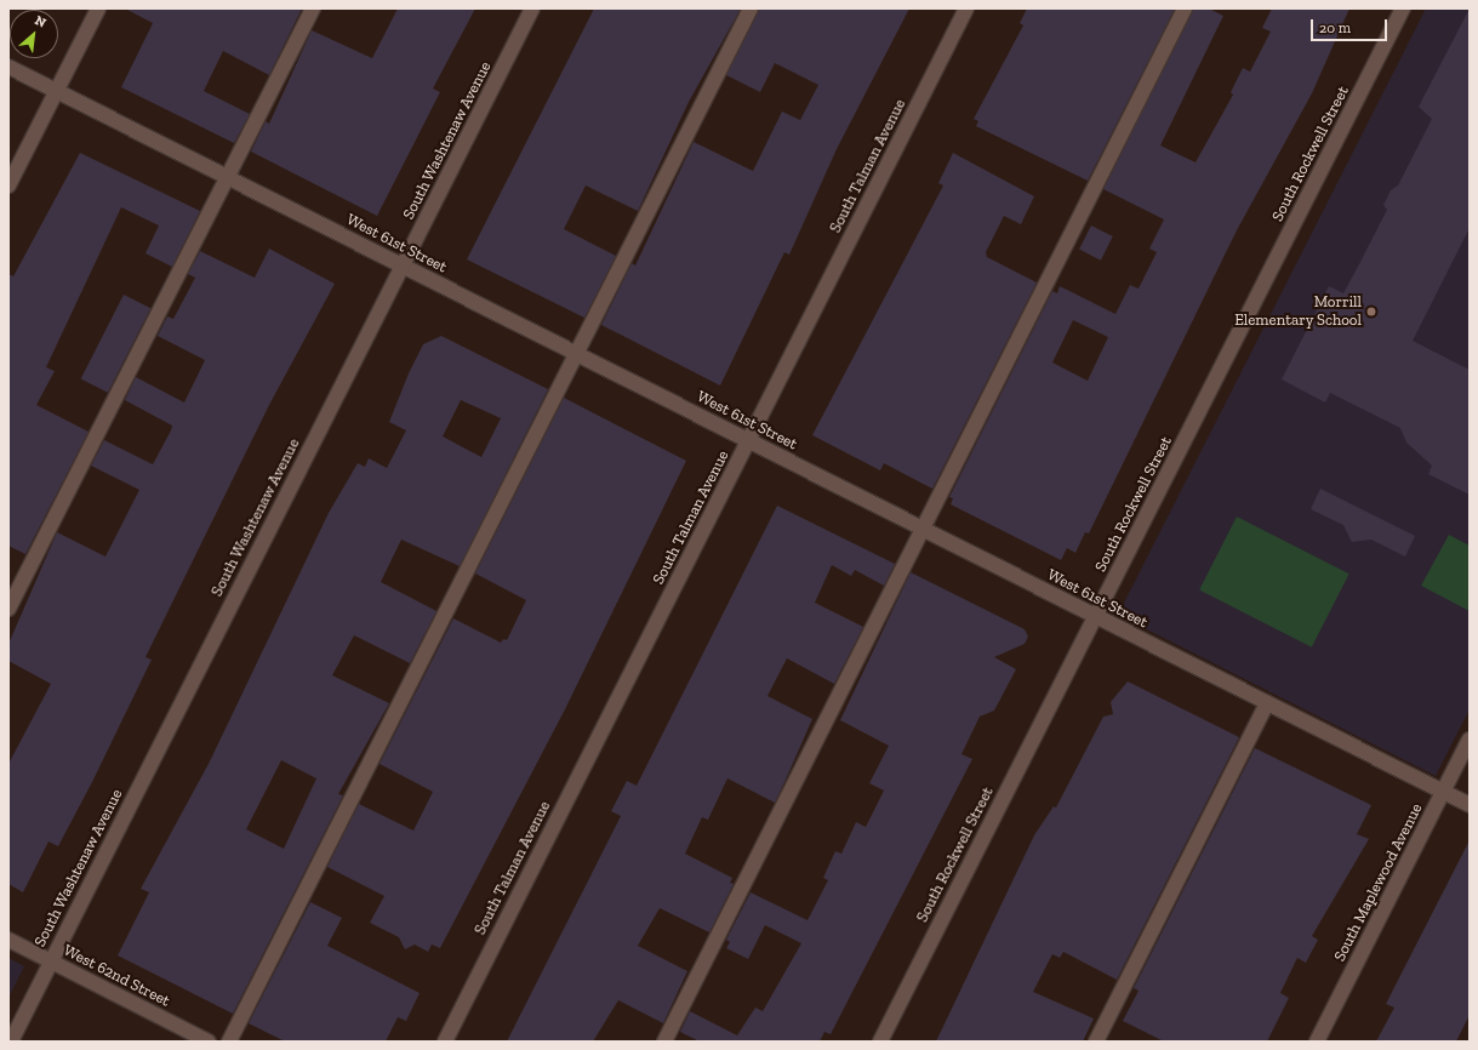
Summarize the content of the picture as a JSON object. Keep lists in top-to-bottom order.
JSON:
{
  "streets": {
    "street": [
      "South Washtenaw Avenue",
      "South Rockwell Street",
      "South Talman Avenue",
      "West 61st Street",
      "South Maplewood Avenue",
      "West 62nd Street"
    ]
  },
  "crossings": [
    ["South Washtenaw Avenue", "West 61st Street"],
    ["South Washtenaw Avenue", "West 62nd Street"],
    ["South Rockwell Street", "West 61st Street"],
    ["South Talman Avenue", "West 61st Street"],
    ["West 61st Street", "South Maplewood Avenue"]
  ],
  "places": ["Morrill Elementary School"],
  "scale_bar": "20 m",
  "north": "top right"
}
